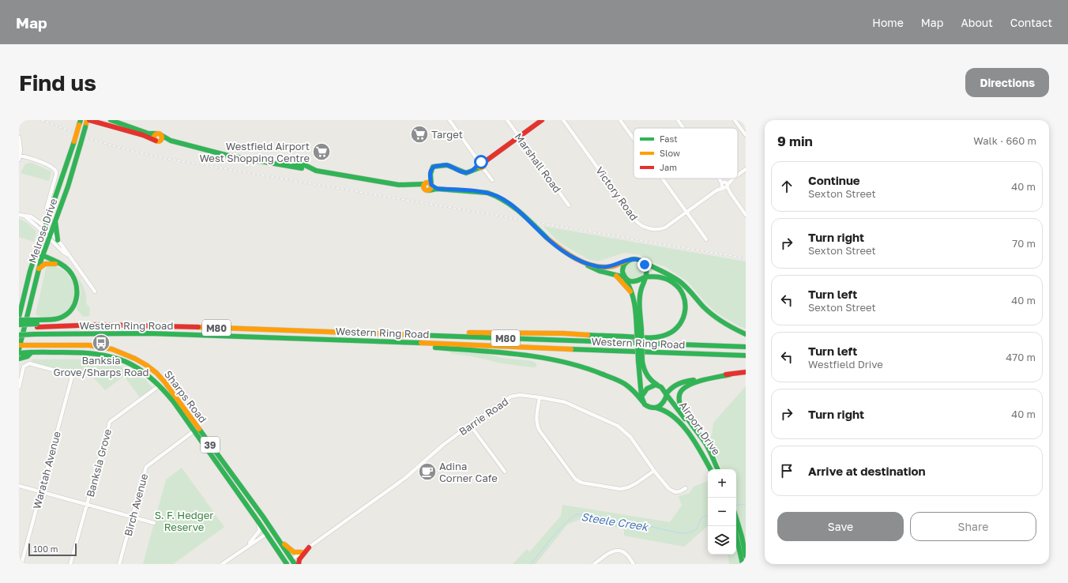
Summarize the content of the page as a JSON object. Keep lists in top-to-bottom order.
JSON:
{
  "streets": {
    "main road": [
      "Melrose Drive",
      "Western Ring Road",
      "M80",
      "Sharps Road",
      "Airport Drive",
      "39"
    ],
    "street": [
      "Marshall Road",
      "Victory Road",
      "Barrie Road",
      "Banksia Grove",
      "Waratah Avenue",
      "Birch Avenue"
    ]
  },
  "crossings": [
    ["Melrose Drive", "Western Ring Road"],
    ["Melrose Drive", "Sharps Road"],
    ["Sharps Road", "Barrie Road"],
    ["Sharps Road", "39"],
    ["Sharps Road", "Banksia Grove"],
    ["Sharps Road", "Birch Avenue"]
  ],
  "water": ["Steele Creek"],
  "parks": ["S. F. Hedger Reserve"],
  "places": {
    "supermarket": ["Target", "Westfield Airport West Shopping Centre"],
    "bus stop": ["Banksia Grove/Sharps Road"],
    "cafe": ["Adina Corner Cafe"]
  },
  "legend": ["Fast", "Slow", "Jam"],
  "scale_bar": "100 m",
  "page": {
    "header": "Map",
    "nav": [
      "Home",
      "Map",
      "About",
      "Contact"
    ],
    "buttons": [
      "Directions",
      ["Save", "Share"]
    ],
    "title": "Find us",
    "heading": ["9 min", "Walk · 660 m"],
    "list": [
      ["Continue", "Sexton Street", "40 m"],
      ["Turn right", "Sexton Street", "70 m"],
      ["Turn left", "Sexton Street", "40 m"],
      ["Turn left", "Westfield Drive", "470 m"],
      ["Turn right", "40 m"],
      "Arrive at destination"
    ],
    "map_buttons": ["+", "−"],
    "scale": "100 m"
  }
}
